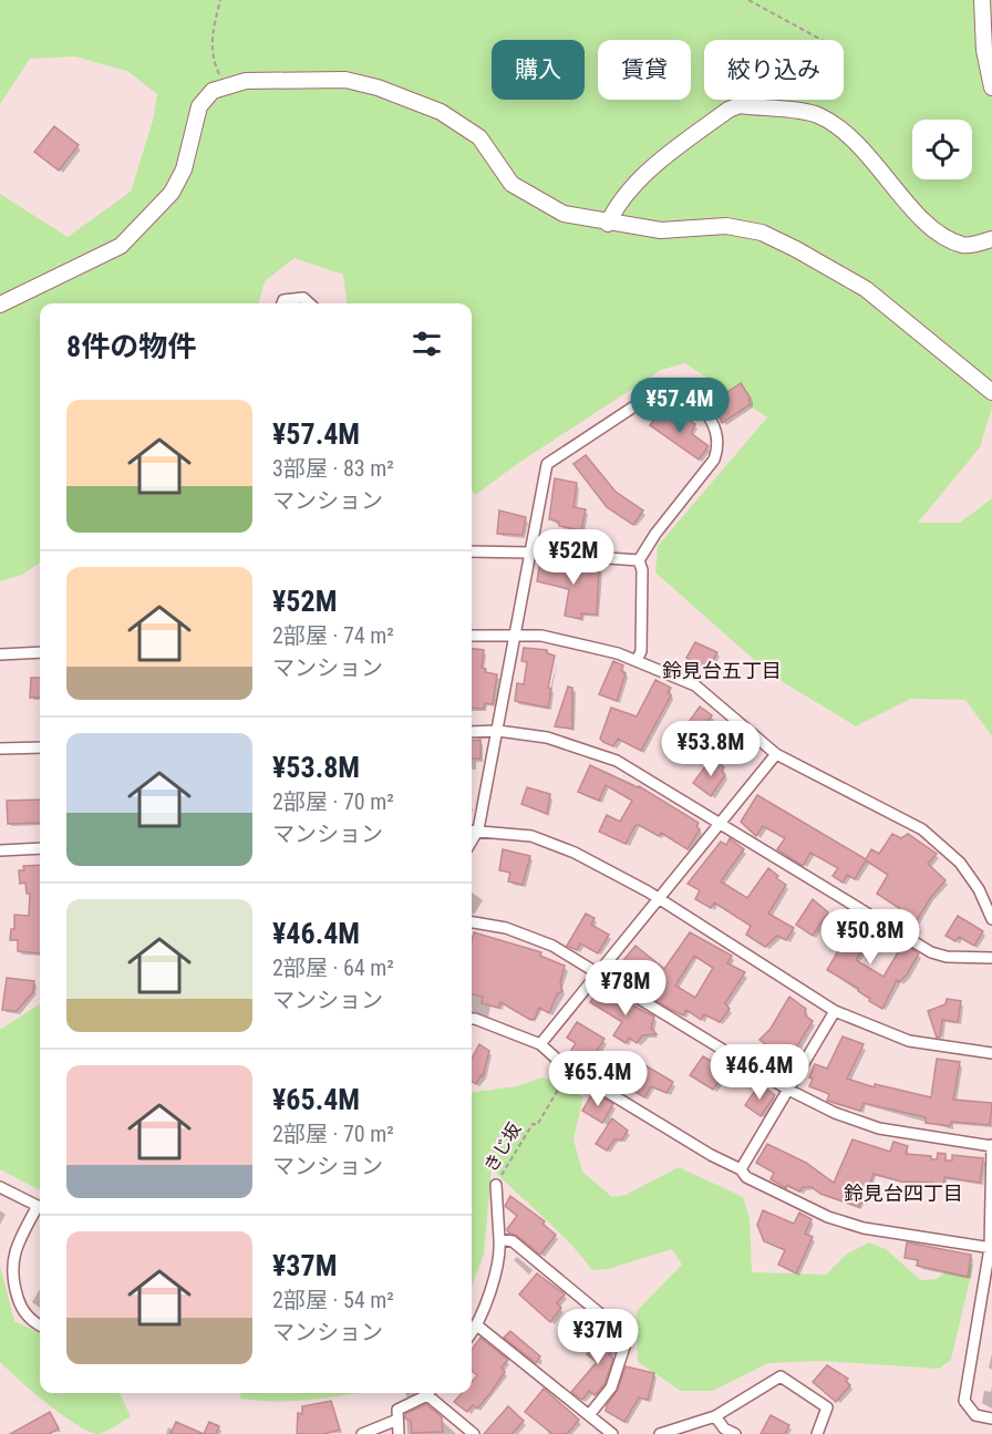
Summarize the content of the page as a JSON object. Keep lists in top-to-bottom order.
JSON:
{
  "streets": {
    "path": ["きじ坂"]
  },
  "districts": ["鈴見台五丁目", "鈴見台四丁目"],
  "page": {
    "chip": ["購入", "賃貸", "絞り込み"],
    "heading": "8件の物件",
    "price": [
      "¥57.4M",
      "¥52M",
      "¥53.8M",
      "¥50.8M",
      "¥78M",
      "¥46.4M",
      "¥65.4M",
      "¥37M"
    ],
    "list": [
      {
        "name": "¥57.4M",
        "note": "3部屋 · 83 m² · マンション"
      },
      {
        "name": "¥52M",
        "note": "2部屋 · 74 m² · マンション"
      },
      {
        "name": "¥53.8M",
        "note": "2部屋 · 70 m² · マンション"
      },
      {
        "name": "¥46.4M",
        "note": "2部屋 · 64 m² · マンション"
      },
      {
        "name": "¥65.4M",
        "note": "2部屋 · 70 m² · マンション"
      },
      {
        "name": "¥37M",
        "note": "2部屋 · 54 m² · マンション"
      }
    ]
  }
}
